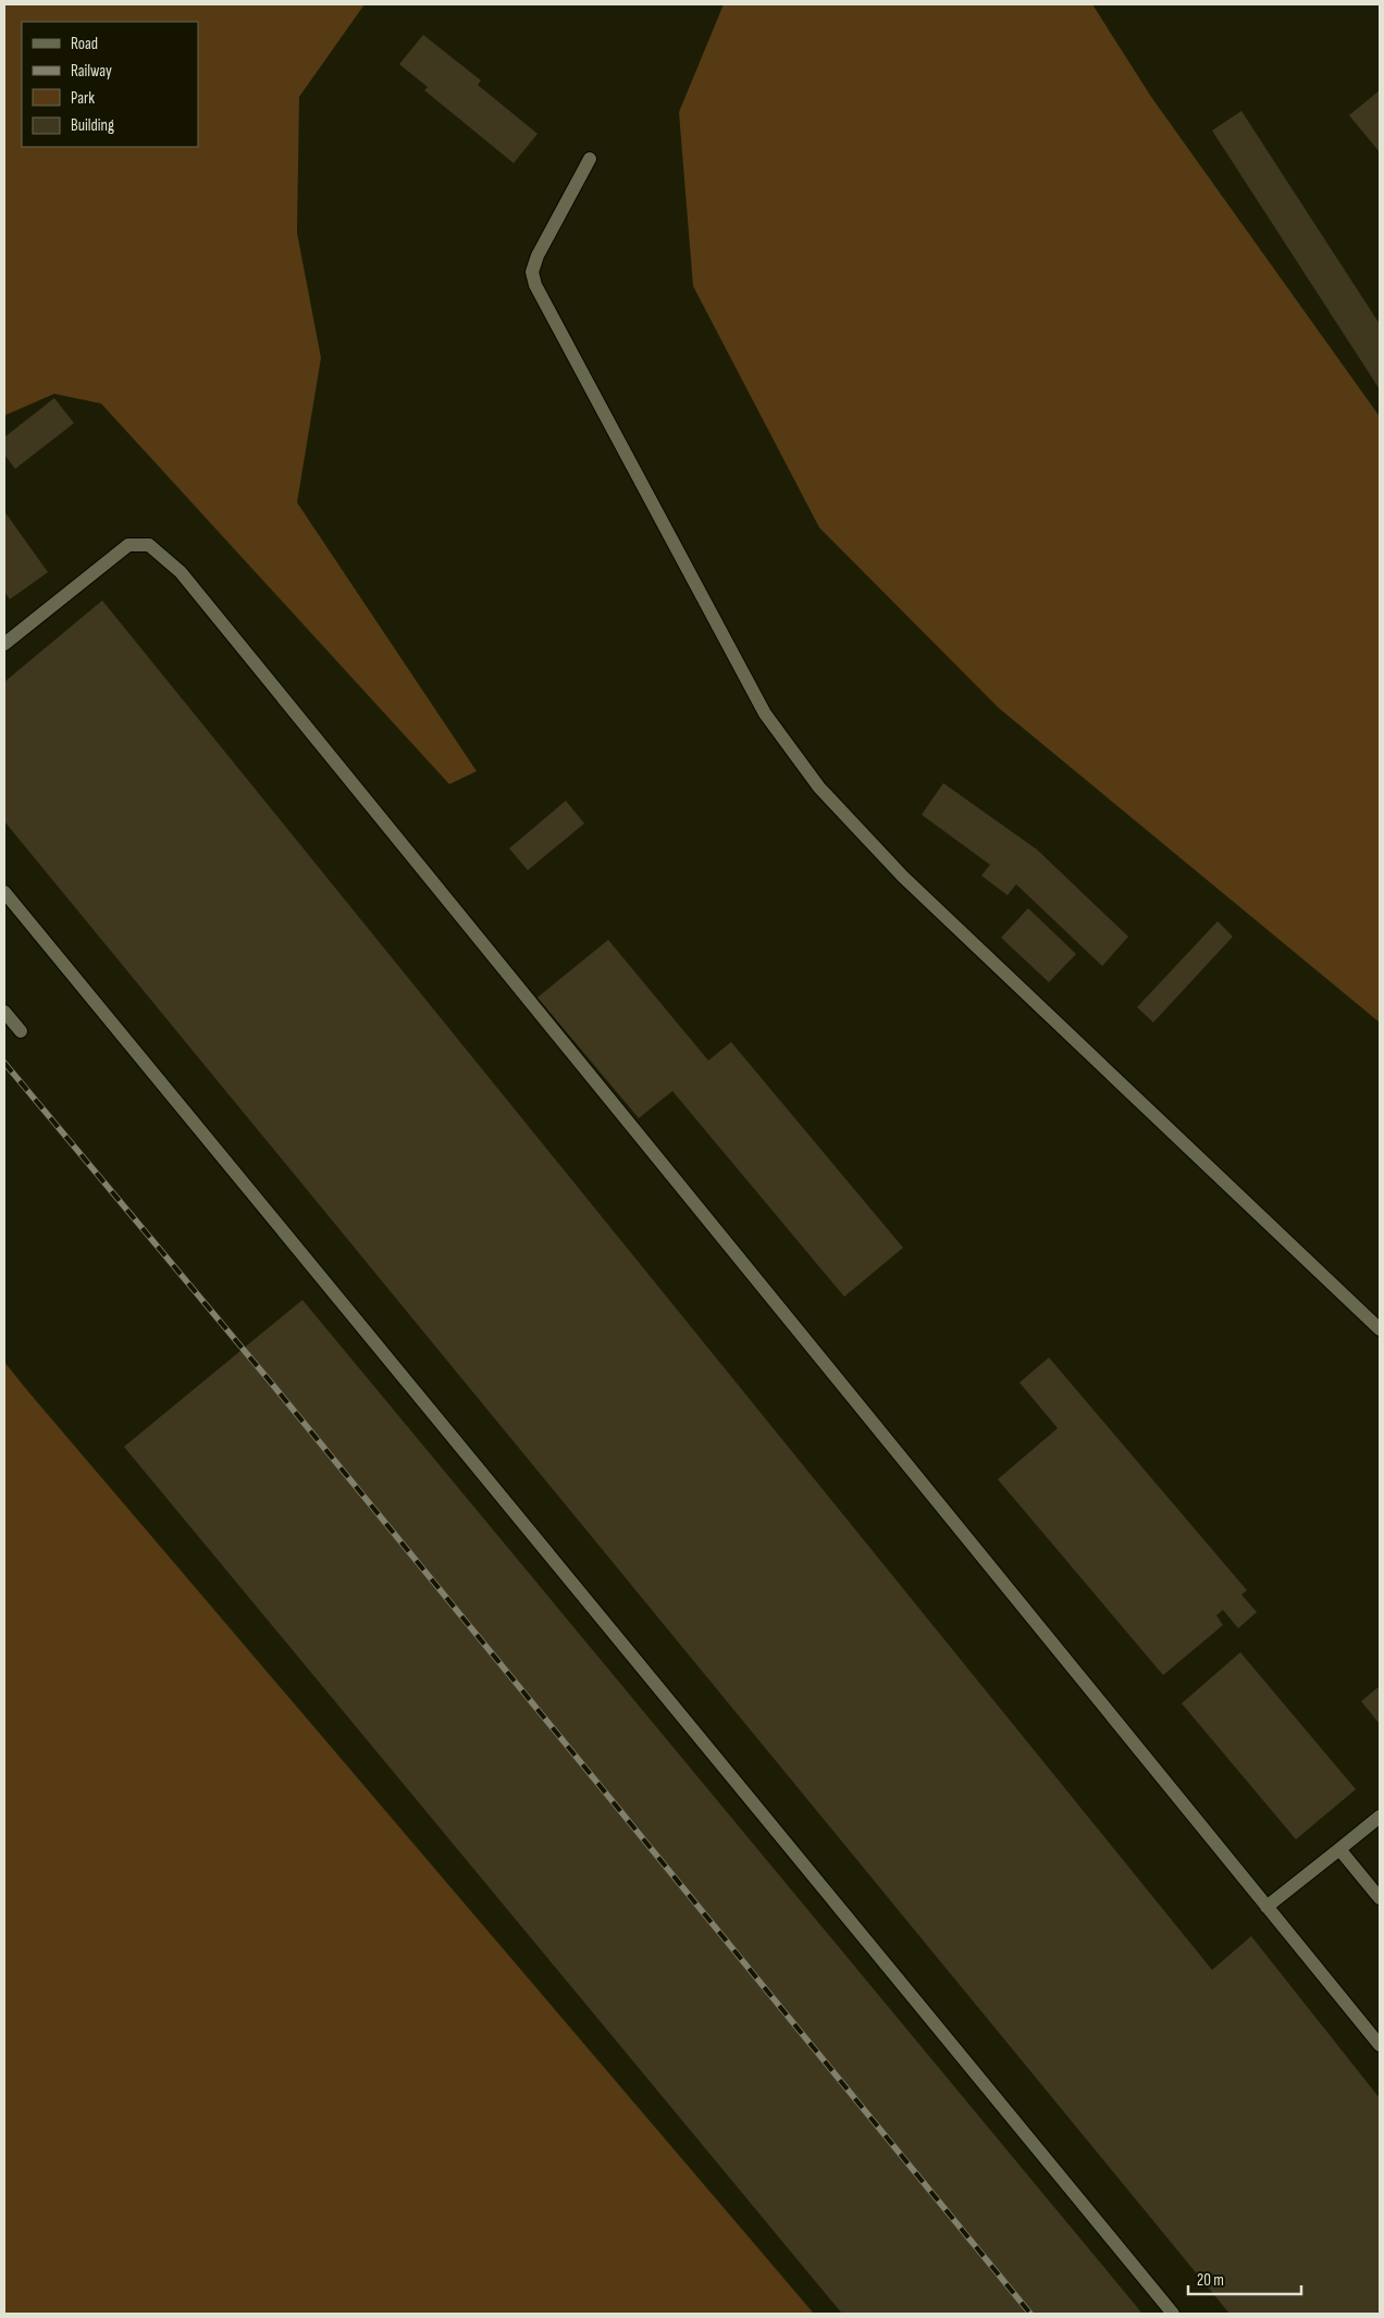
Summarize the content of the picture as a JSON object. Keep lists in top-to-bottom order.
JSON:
{
  "legend": [
    "Road",
    "Railway",
    "Park",
    "Building"
  ],
  "scale_bar": "20 m"
}
